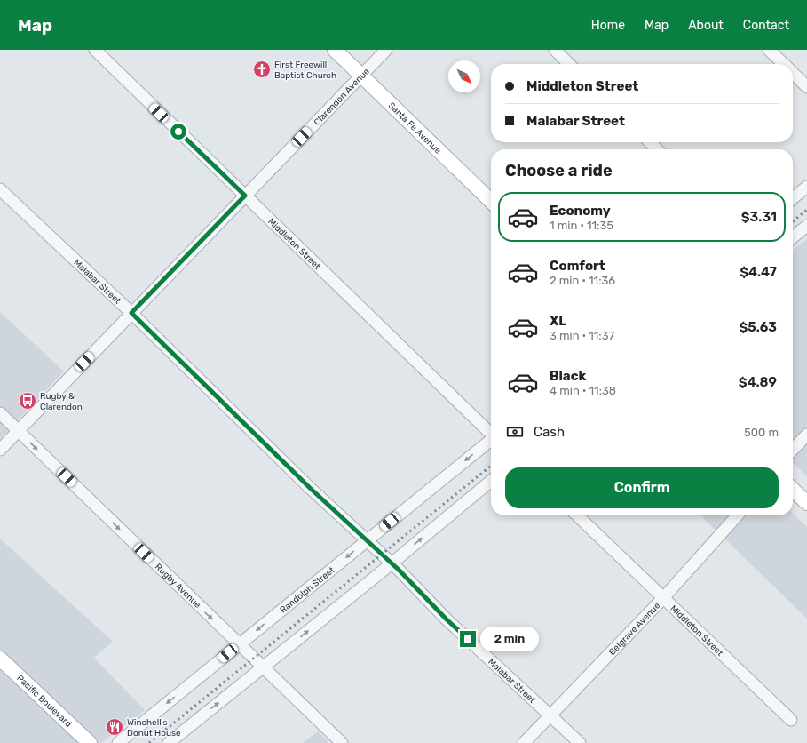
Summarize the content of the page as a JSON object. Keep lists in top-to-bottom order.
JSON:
{
  "streets": {
    "main road": ["Santa Fe Avenue", "Pacific Boulevard"],
    "street": [
      "Clarendon Avenue",
      "Middleton Street",
      "Malabar Street",
      "Rugby Avenue",
      "Randolph Street",
      "Belgrave Avenue"
    ]
  },
  "crossings": [
    ["Clarendon Avenue", "Santa Fe Avenue"],
    ["Clarendon Avenue", "Middleton Street"],
    ["Clarendon Avenue", "Malabar Street"],
    ["Clarendon Avenue", "Rugby Avenue"],
    ["Middleton Street", "Belgrave Avenue"],
    ["Malabar Street", "Randolph Street"],
    ["Malabar Street", "Belgrave Avenue"],
    ["Rugby Avenue", "Randolph Street"]
  ],
  "one_way": ["Rugby Avenue"],
  "places": {
    "church": ["First Freewill Baptist Church"],
    "bus stop": ["Rugby & Clarendon"],
    "restaurant": ["Winchell's Donut House"]
  },
  "north": "bottom right",
  "page": {
    "header": "Map",
    "nav": [
      "Home",
      "Map",
      "About",
      "Contact"
    ],
    "banner": ["Middleton Street", "Malabar Street"],
    "heading": "Choose a ride",
    "list": [
      {
        "name": "Economy",
        "note": "1 min · 11:35",
        "value": "$3.31"
      },
      {
        "name": "Comfort",
        "note": "2 min · 11:36",
        "value": "$4.47"
      },
      {
        "name": "XL",
        "note": "3 min · 11:37",
        "value": "$5.63"
      },
      {
        "name": "Black",
        "note": "4 min · 11:38",
        "value": "$4.89"
      }
    ],
    "pay": ["Cash", "500 m"],
    "buttons": "Confirm",
    "bubble": "2 min"
  }
}
